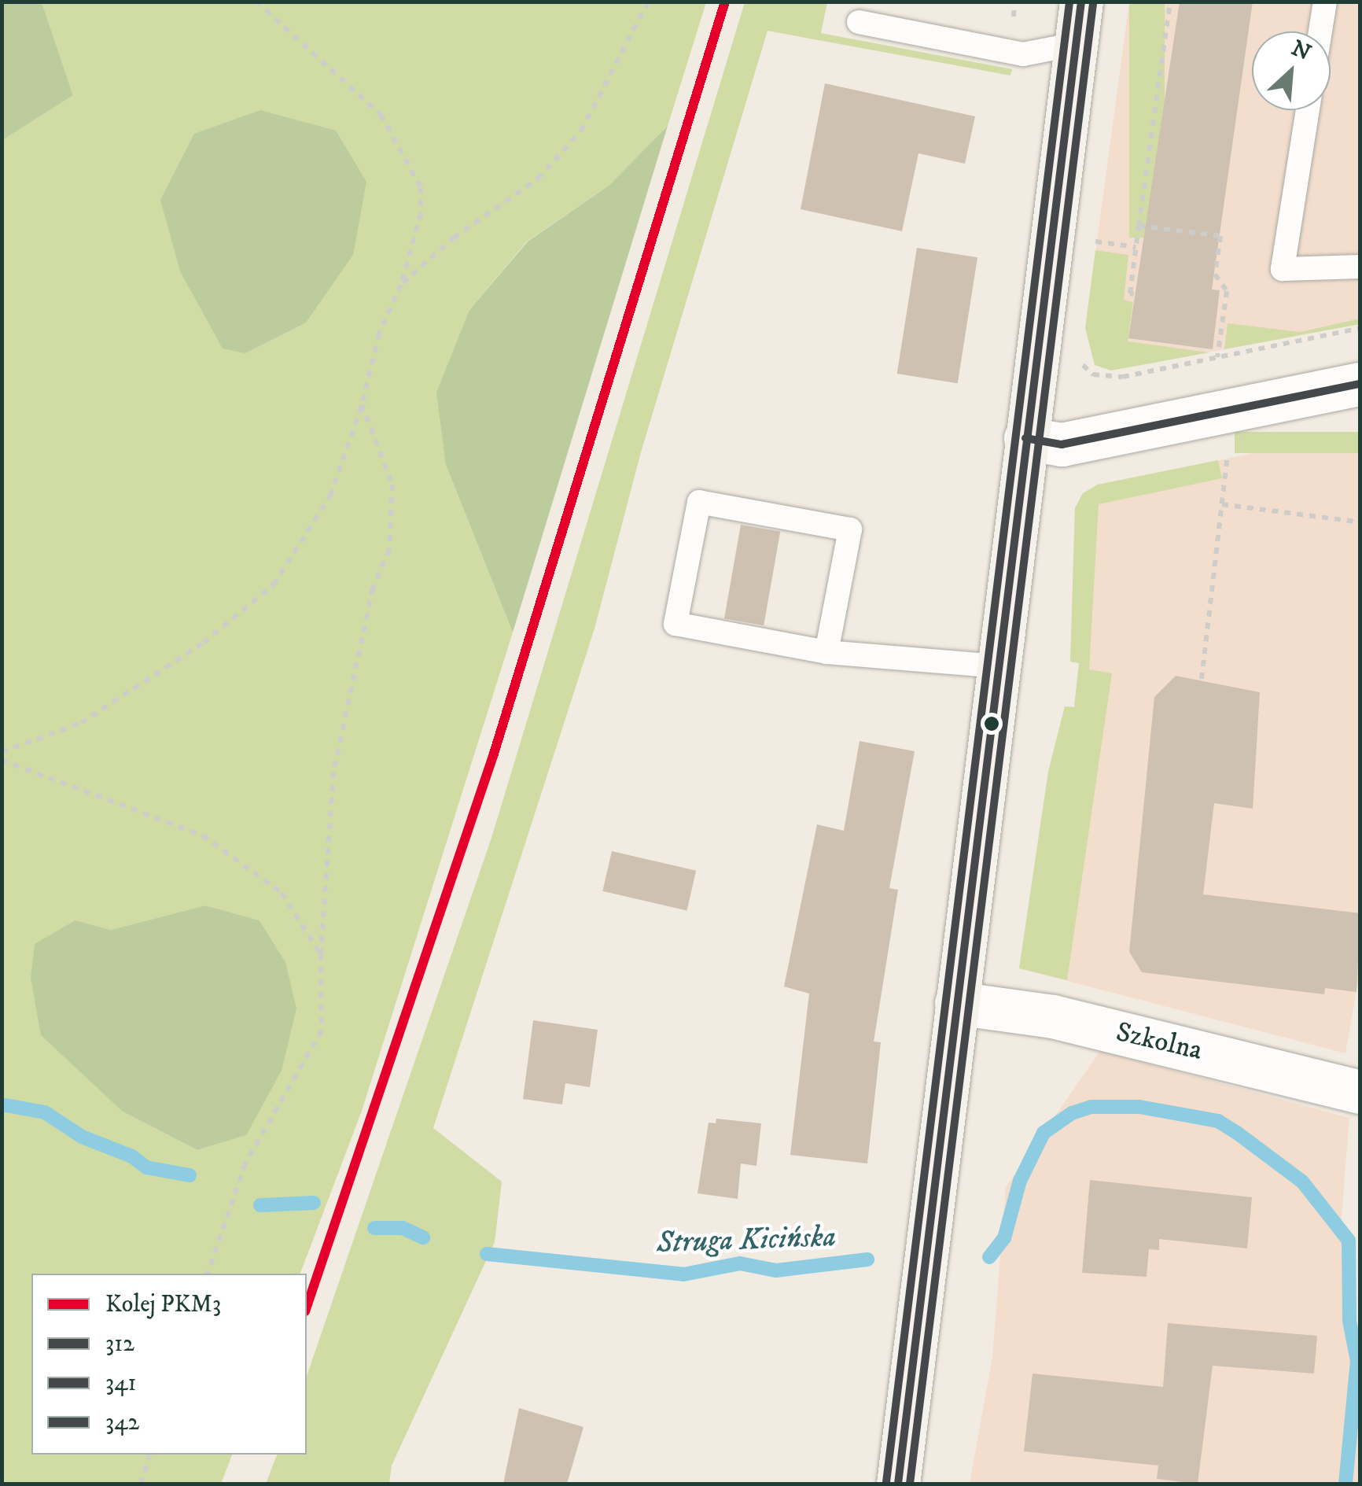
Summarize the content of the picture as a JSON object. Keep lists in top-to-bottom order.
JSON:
{
  "streets": {
    "street": ["Szkolna"]
  },
  "water": ["Struga Kicińska"],
  "lines": [
    "rail line PKM3",
    "transit line 312",
    "transit line 342",
    "transit line 341"
  ],
  "legend": [
    "Kolej PKM3",
    "312",
    "341",
    "342"
  ],
  "north": "top right"
}
